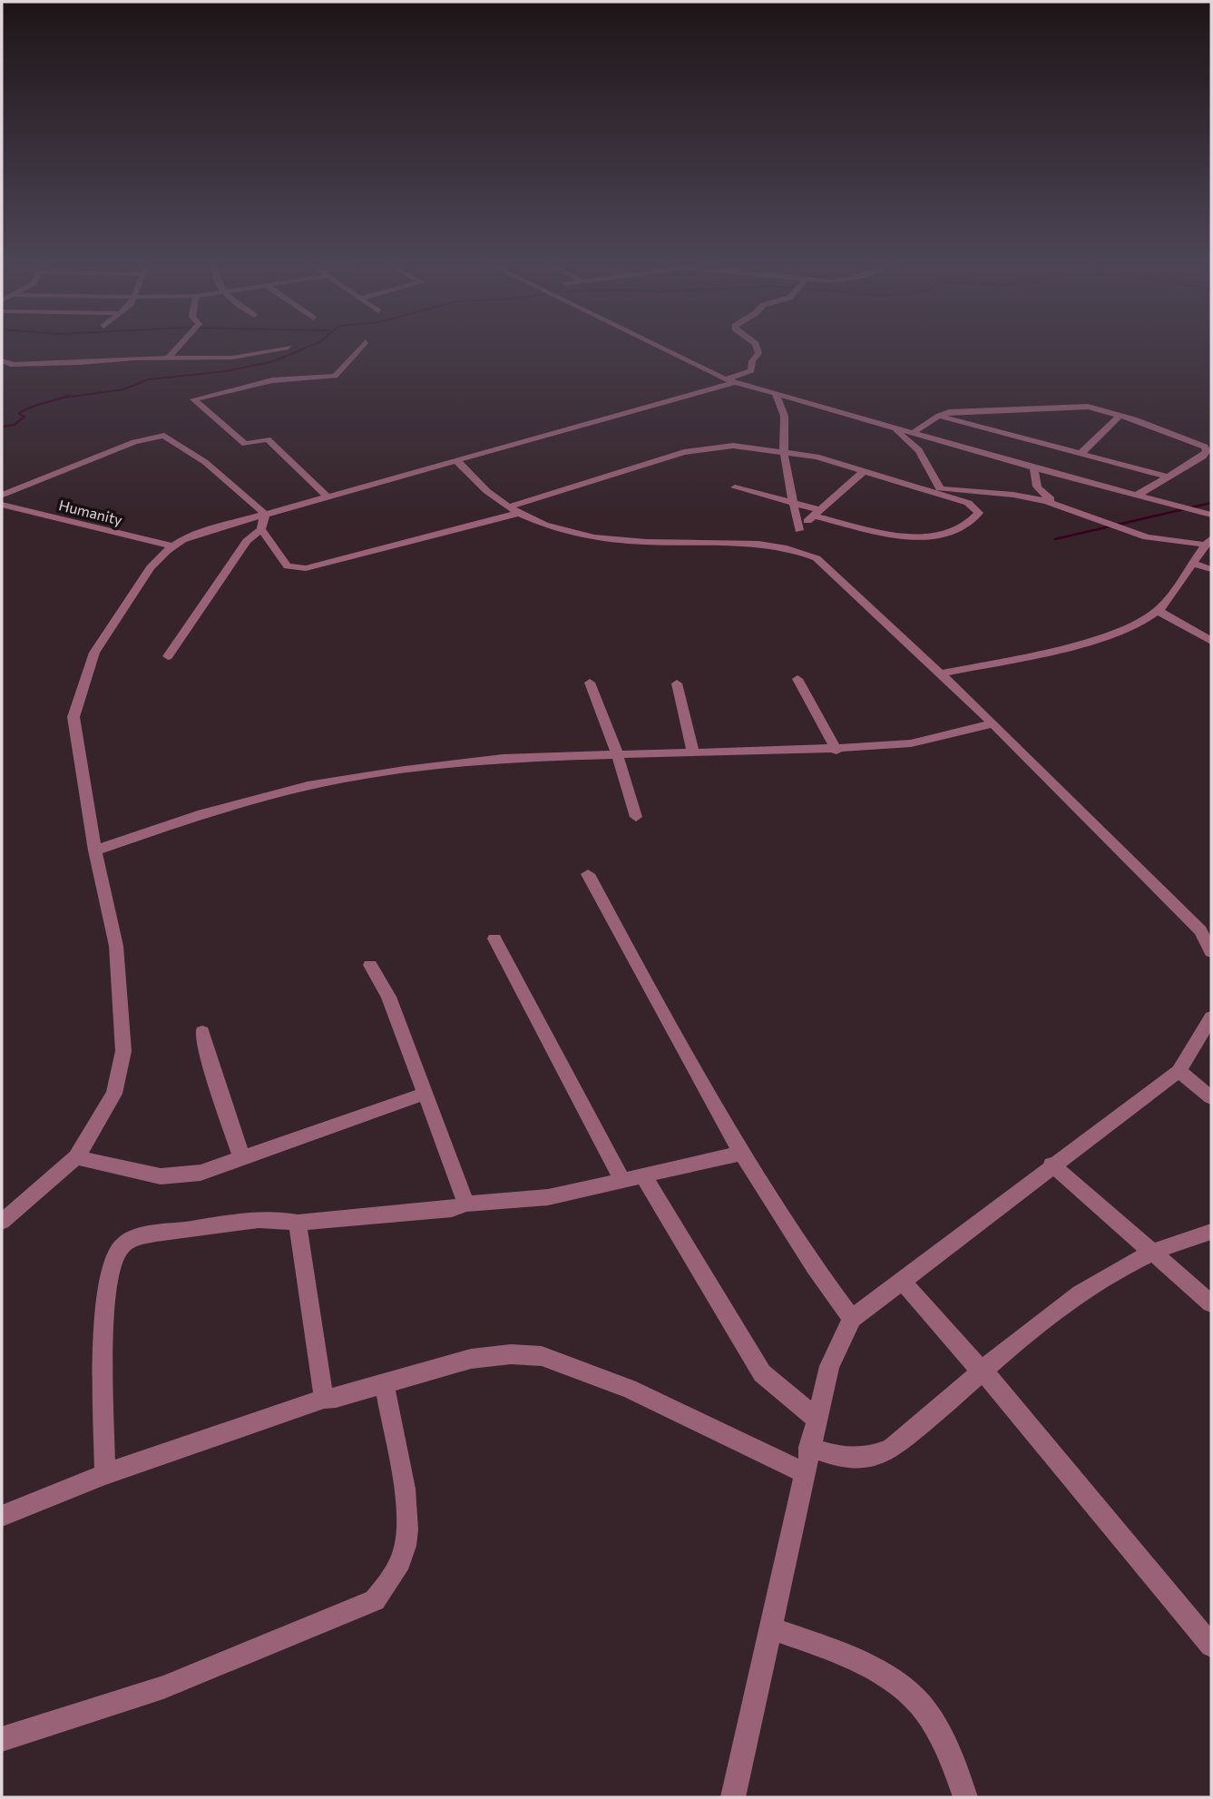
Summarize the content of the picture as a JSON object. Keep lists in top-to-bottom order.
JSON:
{
  "streets": {
    "street": ["Humanity"]
  }
}
